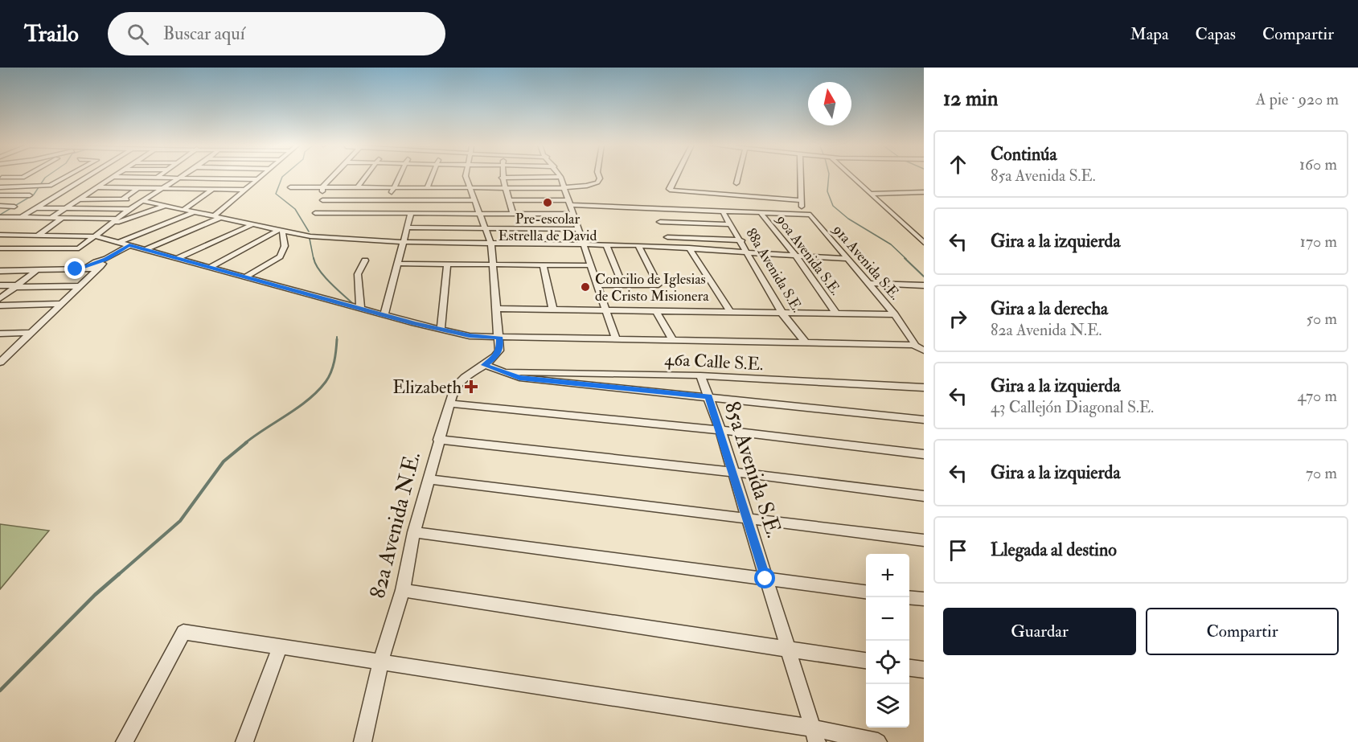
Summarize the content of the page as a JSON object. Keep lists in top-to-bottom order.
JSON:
{
  "streets": {
    "street": [
      "90a Avenida S.E.",
      "91a Avenida S.E.",
      "88a Avenida S.E.",
      "46a Calle S.E.",
      "85a Avenida S.E.",
      "82a Avenida N.E."
    ]
  },
  "crossings": [
    ["46a Calle S.E.", "85a Avenida S.E."]
  ],
  "places": {
    "other": ["Pre-escolar Estrella de David", "Concilio de Iglesias de Cristo Misionera"],
    "health": ["Elizabeth"]
  },
  "north": "top",
  "page": {
    "header": "Trailo",
    "search": "Buscar aquí",
    "nav": ["Mapa", "Capas", "Compartir"],
    "heading": ["12 min", "A pie · 920 m"],
    "list": [
      ["Continúa", "85a Avenida S.E.", "160 m"],
      ["Gira a la izquierda", "170 m"],
      ["Gira a la derecha", "82a Avenida N.E.", "50 m"],
      ["Gira a la izquierda", "43 Callejón Diagonal S.E.", "470 m"],
      ["Gira a la izquierda", "70 m"],
      "Llegada al destino"
    ],
    "map_buttons": ["+", "−"],
    "buttons": ["Guardar", "Compartir"]
  }
}
